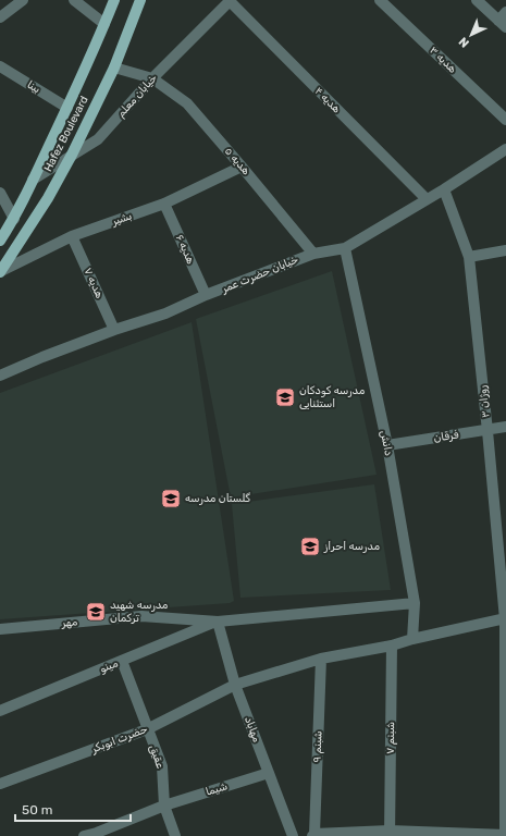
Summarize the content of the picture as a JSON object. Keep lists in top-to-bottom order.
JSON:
{
  "streets": {
    "main road": ["Hafez Boulevard"],
    "street": [
      "هدیه ۳",
      "بینا",
      "خیابان معلم",
      "هدیه ۴",
      "هدیه ۵",
      "بشیر",
      "هدیه ۶",
      "خیابان حضرت عمر",
      "هدیه ۷",
      "روژان ۳",
      "فرقان",
      "دانش",
      "مهر",
      "مینو",
      "مهاباد",
      "شبنم ۷",
      "حضرت ابوبکر",
      "شبنم ۹",
      "عقیق",
      "شیما"
    ]
  },
  "crossings": [
    ["بینا", "Hafez Boulevard"],
    ["خیابان معلم", "هدیه ۴"],
    ["خیابان معلم", "Hafez Boulevard"],
    ["خیابان معلم", "هدیه ۵"],
    ["هدیه ۴", "خیابان حضرت عمر"],
    ["Hafez Boulevard", "هدیه ۵"],
    ["Hafez Boulevard", "بشیر"],
    ["هدیه ۵", "بشیر"],
    ["هدیه ۵", "خیابان حضرت عمر"],
    ["بشیر", "هدیه ۶"],
    ["بشیر", "هدیه ۷"],
    ["هدیه ۶", "خیابان حضرت عمر"],
    ["خیابان حضرت عمر", "هدیه ۷"],
    ["خیابان حضرت عمر", "روژان ۳"],
    ["خیابان حضرت عمر", "دانش"],
    ["روژان ۳", "فرقان"],
    ["روژان ۳", "حضرت ابوبکر"],
    ["فرقان", "دانش"],
    ["دانش", "حضرت ابوبکر"],
    ["مهر", "مینو"],
    ["مهر", "مهاباد"],
    ["مینو", "مهاباد"],
    ["مینو", "عقیق"],
    ["مهاباد", "حضرت ابوبکر"],
    ["مهاباد", "شیما"],
    ["شبنم ۷", "حضرت ابوبکر"],
    ["حضرت ابوبکر", "شبنم ۹"],
    ["حضرت ابوبکر", "عقیق"],
    ["عقیق", "شیما"]
  ],
  "places": {
    "school or university": [
      "مدرسه کودکان استثنایی",
      "گلستان مدرسه",
      "مدرسه احراز",
      "مدرسه شهید ترکمان"
    ]
  },
  "scale_bar": "50 m",
  "north": "bottom left"
}
